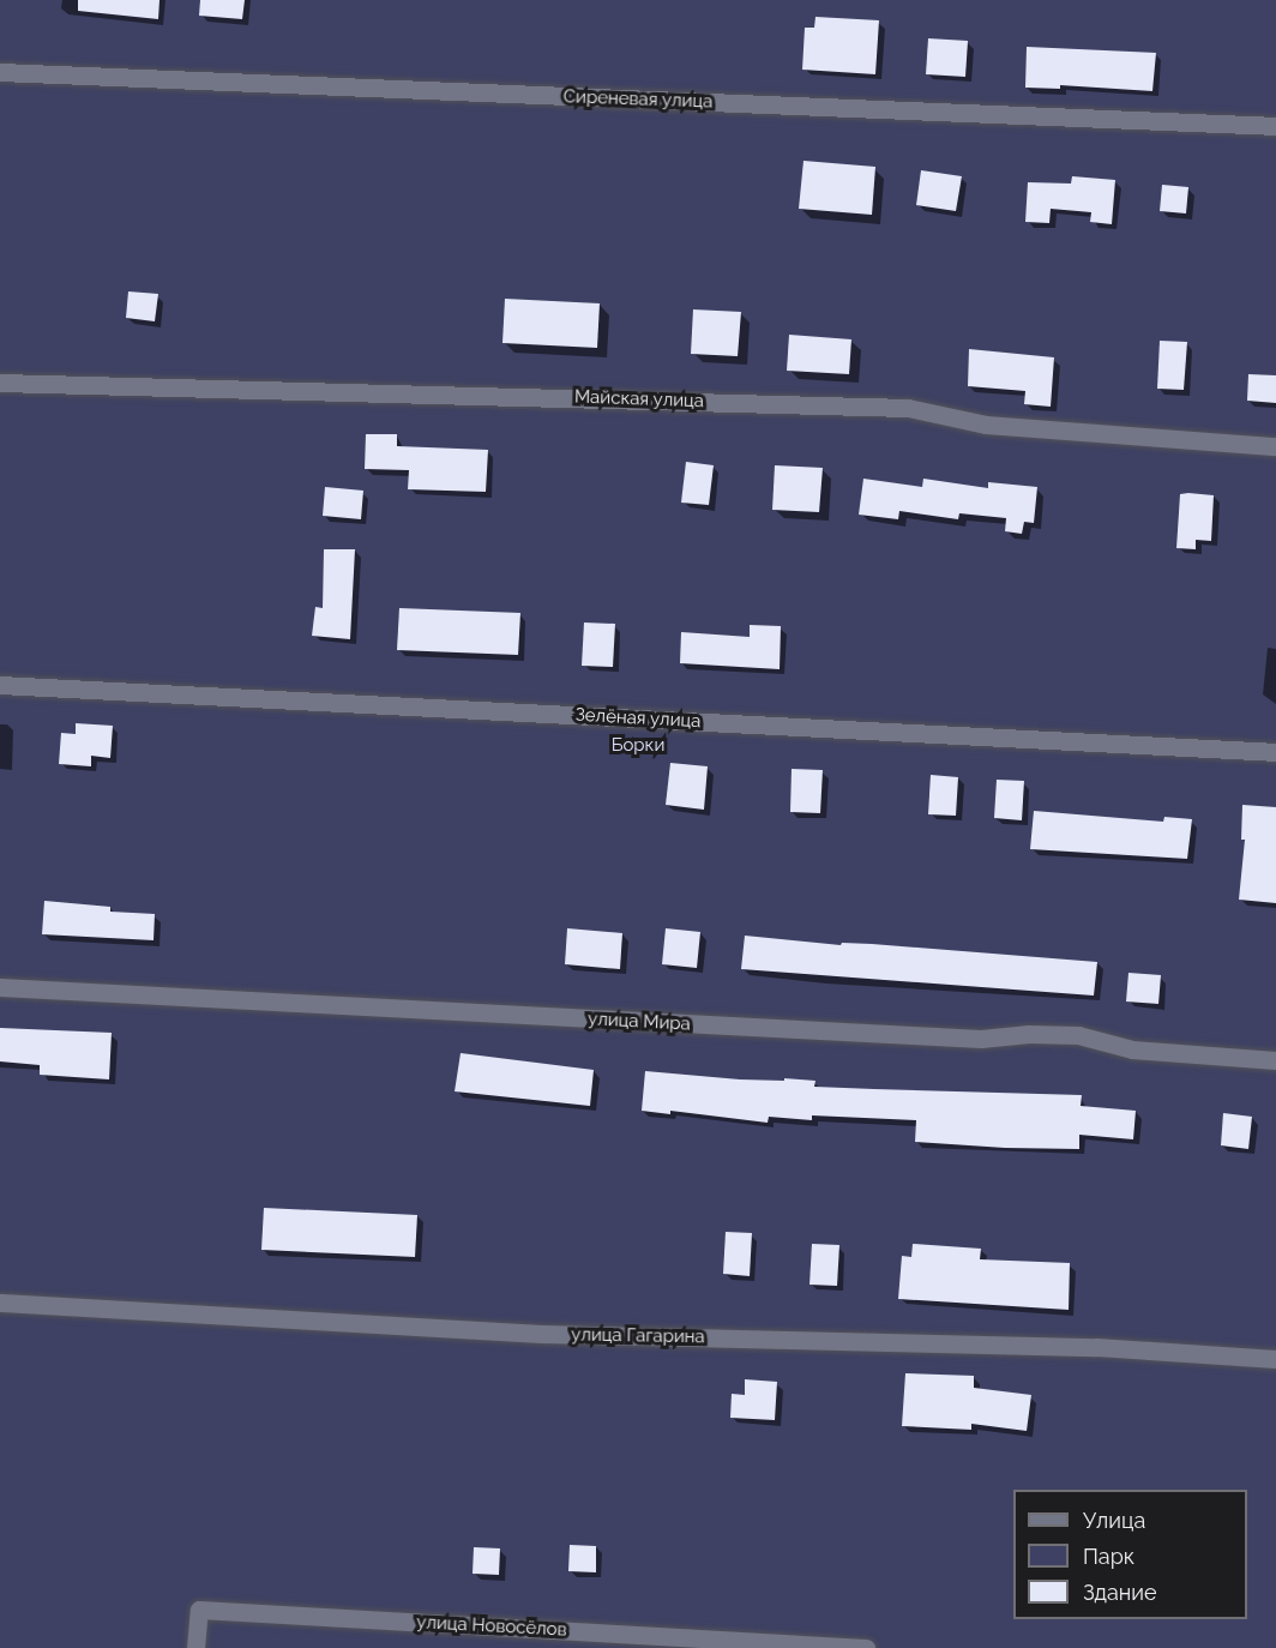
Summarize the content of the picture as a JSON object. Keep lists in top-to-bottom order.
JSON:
{
  "streets": {
    "street": [
      "Сиреневая улица",
      "Майская улица",
      "Зелёная улица",
      "улица Мира",
      "улица Гагарина",
      "улица Новосёлов"
    ]
  },
  "parks": ["Борки"],
  "legend": ["Улица", "Парк", "Здание"]
}
